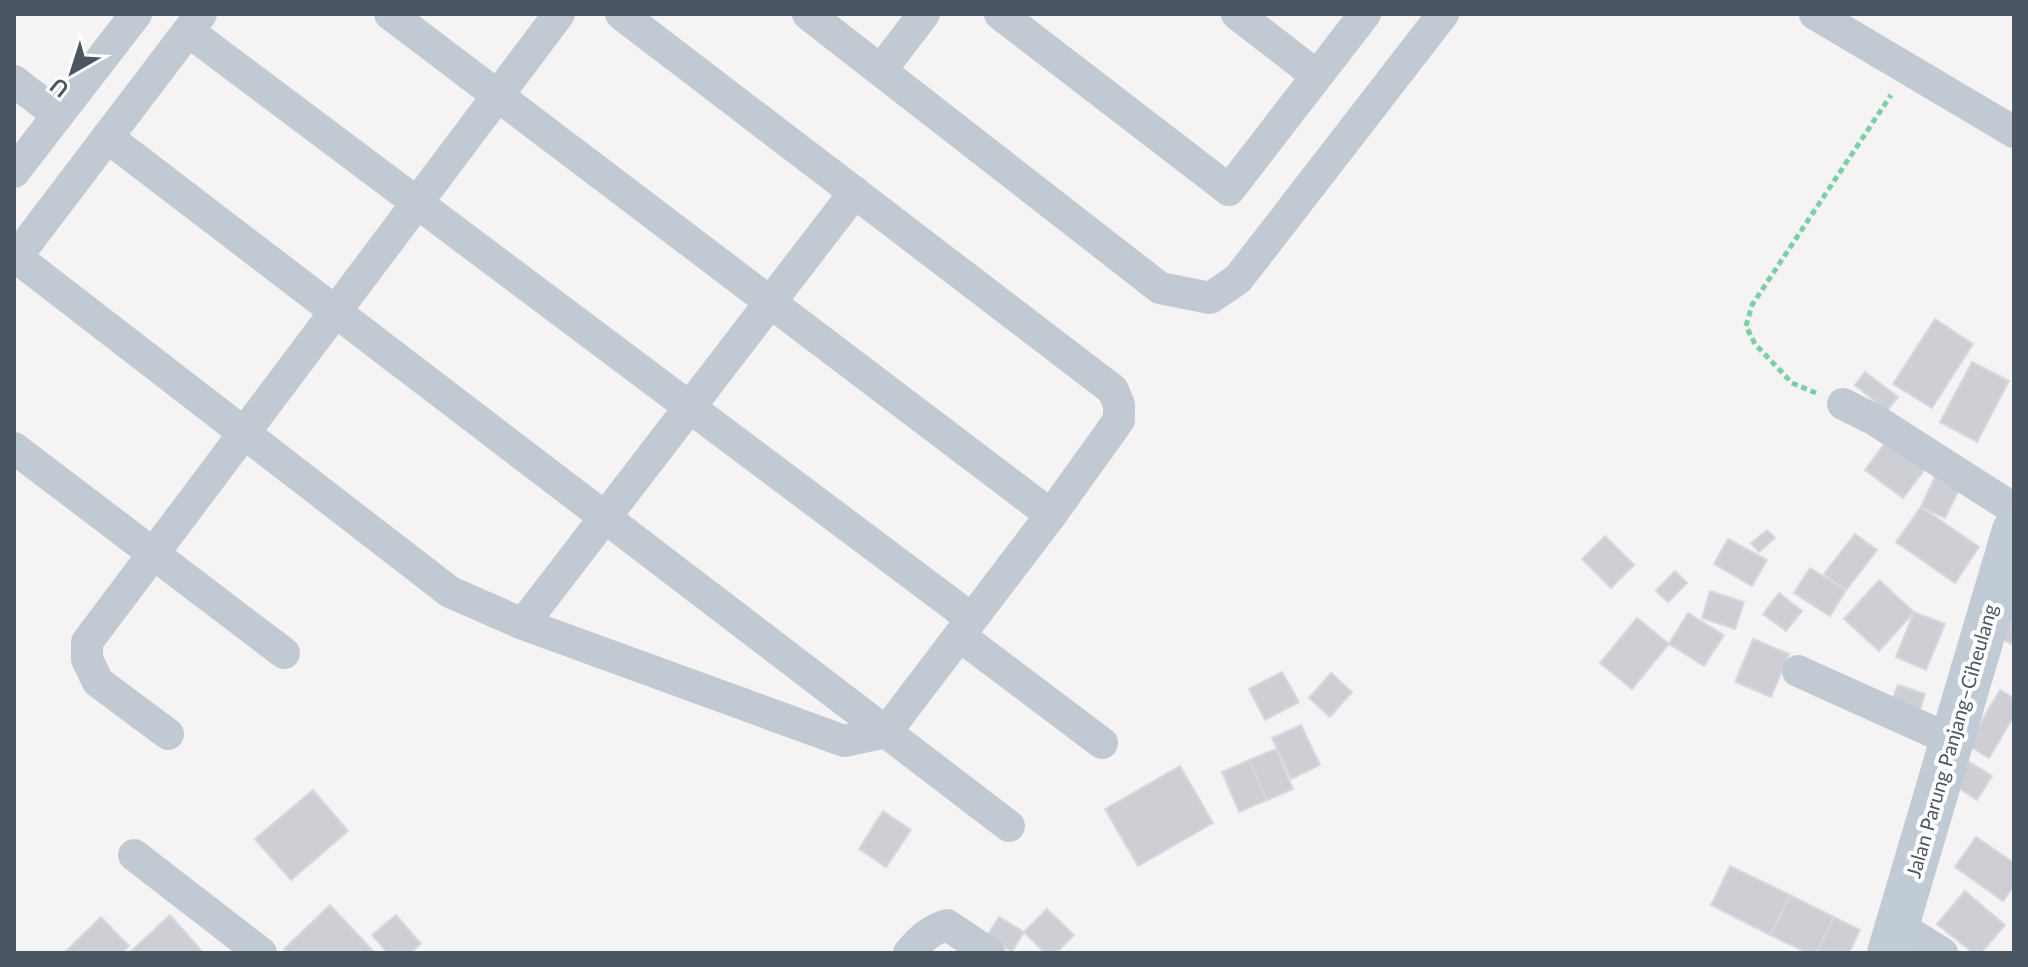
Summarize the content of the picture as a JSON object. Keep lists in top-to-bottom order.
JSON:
{
  "streets": {
    "street": ["Jalan Parung Panjang–Ciheulang"]
  },
  "north": "bottom left"
}
